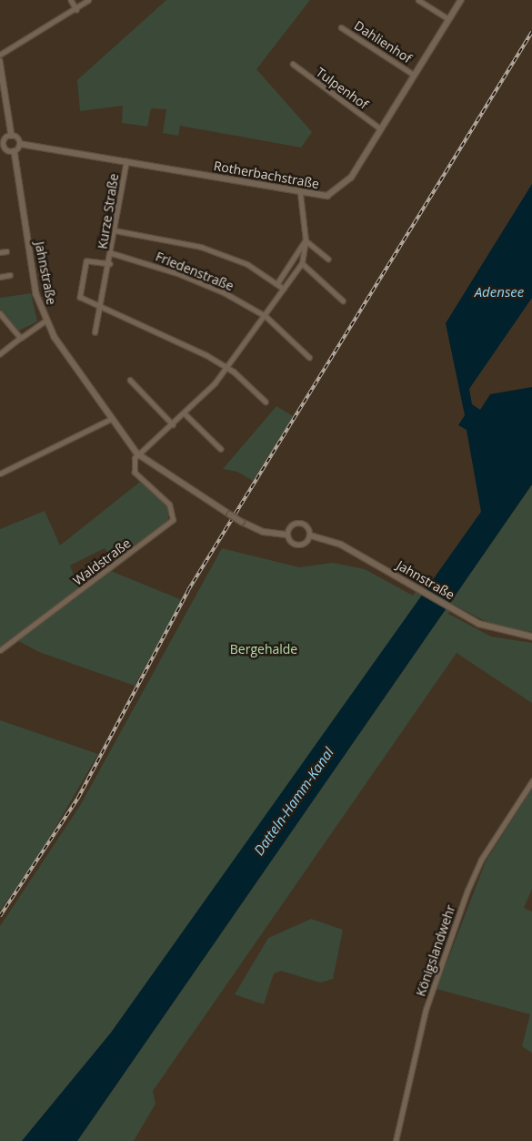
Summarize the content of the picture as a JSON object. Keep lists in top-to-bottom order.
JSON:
{
  "streets": {
    "main road": ["Rotherbachstraße", "Jahnstraße"],
    "street": [
      "Dahlienhof",
      "Tulpenhof",
      "Kurze Straße",
      "Friedenstraße",
      "Waldstraße",
      "Königslandwehr"
    ]
  },
  "crossings": [
    ["Dahlienhof", "Rotherbachstraße"],
    ["Tulpenhof", "Rotherbachstraße"],
    ["Rotherbachstraße", "Kurze Straße"],
    ["Kurze Straße", "Friedenstraße"],
    ["Jahnstraße", "Waldstraße"]
  ],
  "water": ["Adensee", "Datteln-Hamm-Kanal"],
  "parks": ["Bergehalde"]
}
